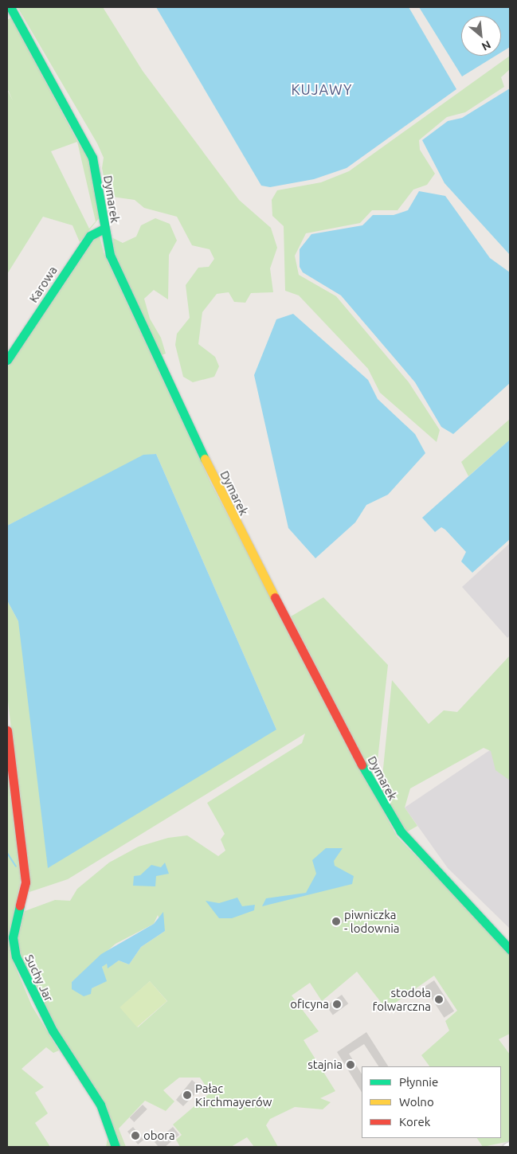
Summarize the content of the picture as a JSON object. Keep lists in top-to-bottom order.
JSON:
{
  "streets": {
    "street": ["Dymarek", "Karowa", "Suchy Jar"]
  },
  "crossings": [
    ["Dymarek", "Karowa"]
  ],
  "districts": ["KUJAWY"],
  "places": [
    "piwniczka - lodownia",
    "stodoła folwarczna",
    "oficyna",
    "stajnia",
    "Pałac Kirchmayerów",
    "obora"
  ],
  "legend": ["Płynnie", "Wolno", "Korek"],
  "north": "bottom right"
}
